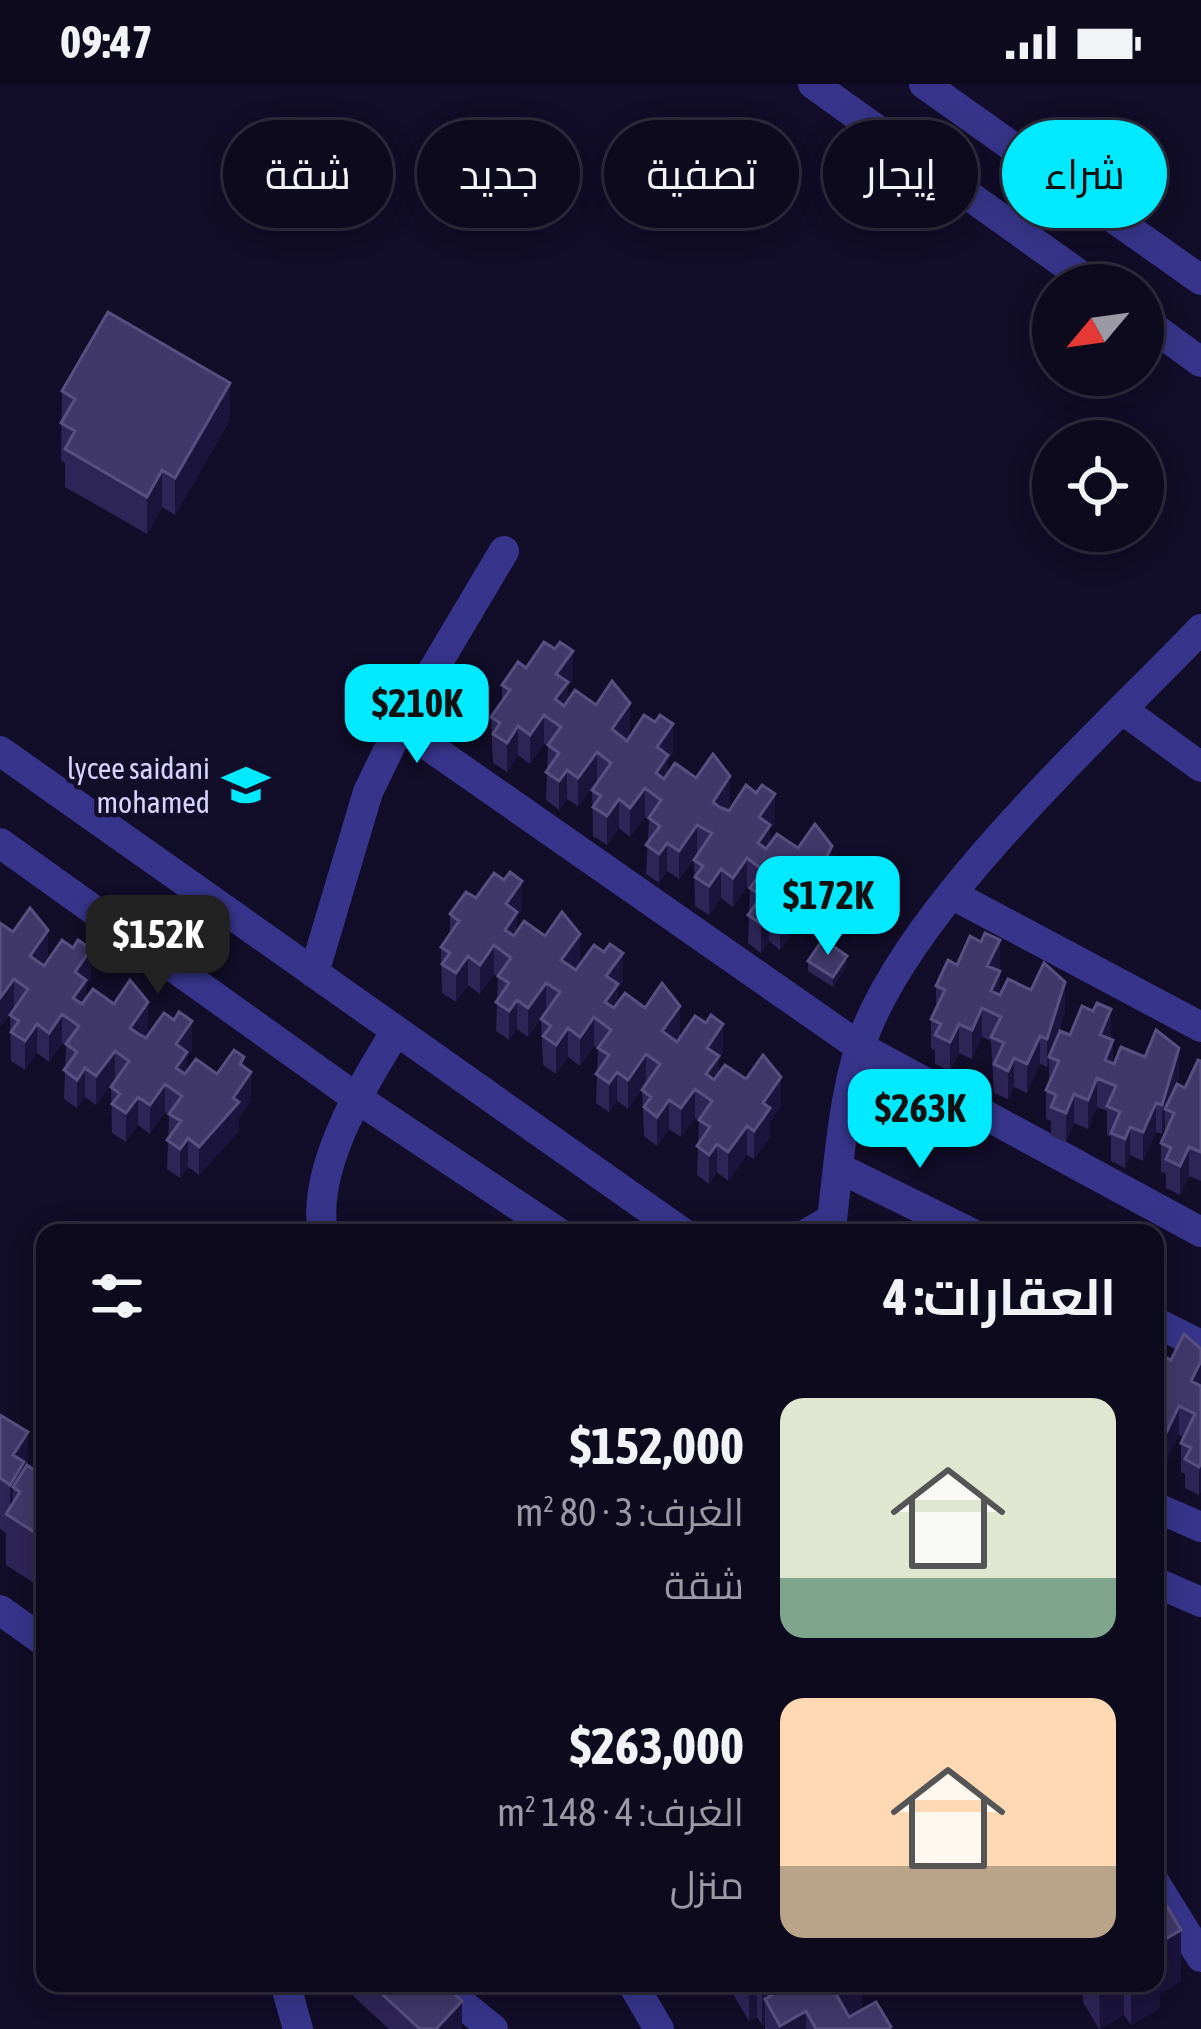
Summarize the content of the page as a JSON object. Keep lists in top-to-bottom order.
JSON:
{
  "places": {
    "school or university": ["lycee saidani mohamed"]
  },
  "north": "bottom left",
  "page": {
    "status": "09:47",
    "chip": [
      "شراء",
      "إيجار",
      "تصفية",
      "جديد",
      "شقة"
    ],
    "price": [
      "$210K",
      "$172K",
      "$152K",
      "$263K"
    ],
    "heading": "العقارات: 4",
    "list": [
      {
        "name": "$152,000",
        "note": "الغرف: 3 · 80 m² · شقة"
      },
      {
        "name": "$263,000",
        "note": "الغرف: 4 · 148 m² · منزل"
      }
    ]
  }
}
